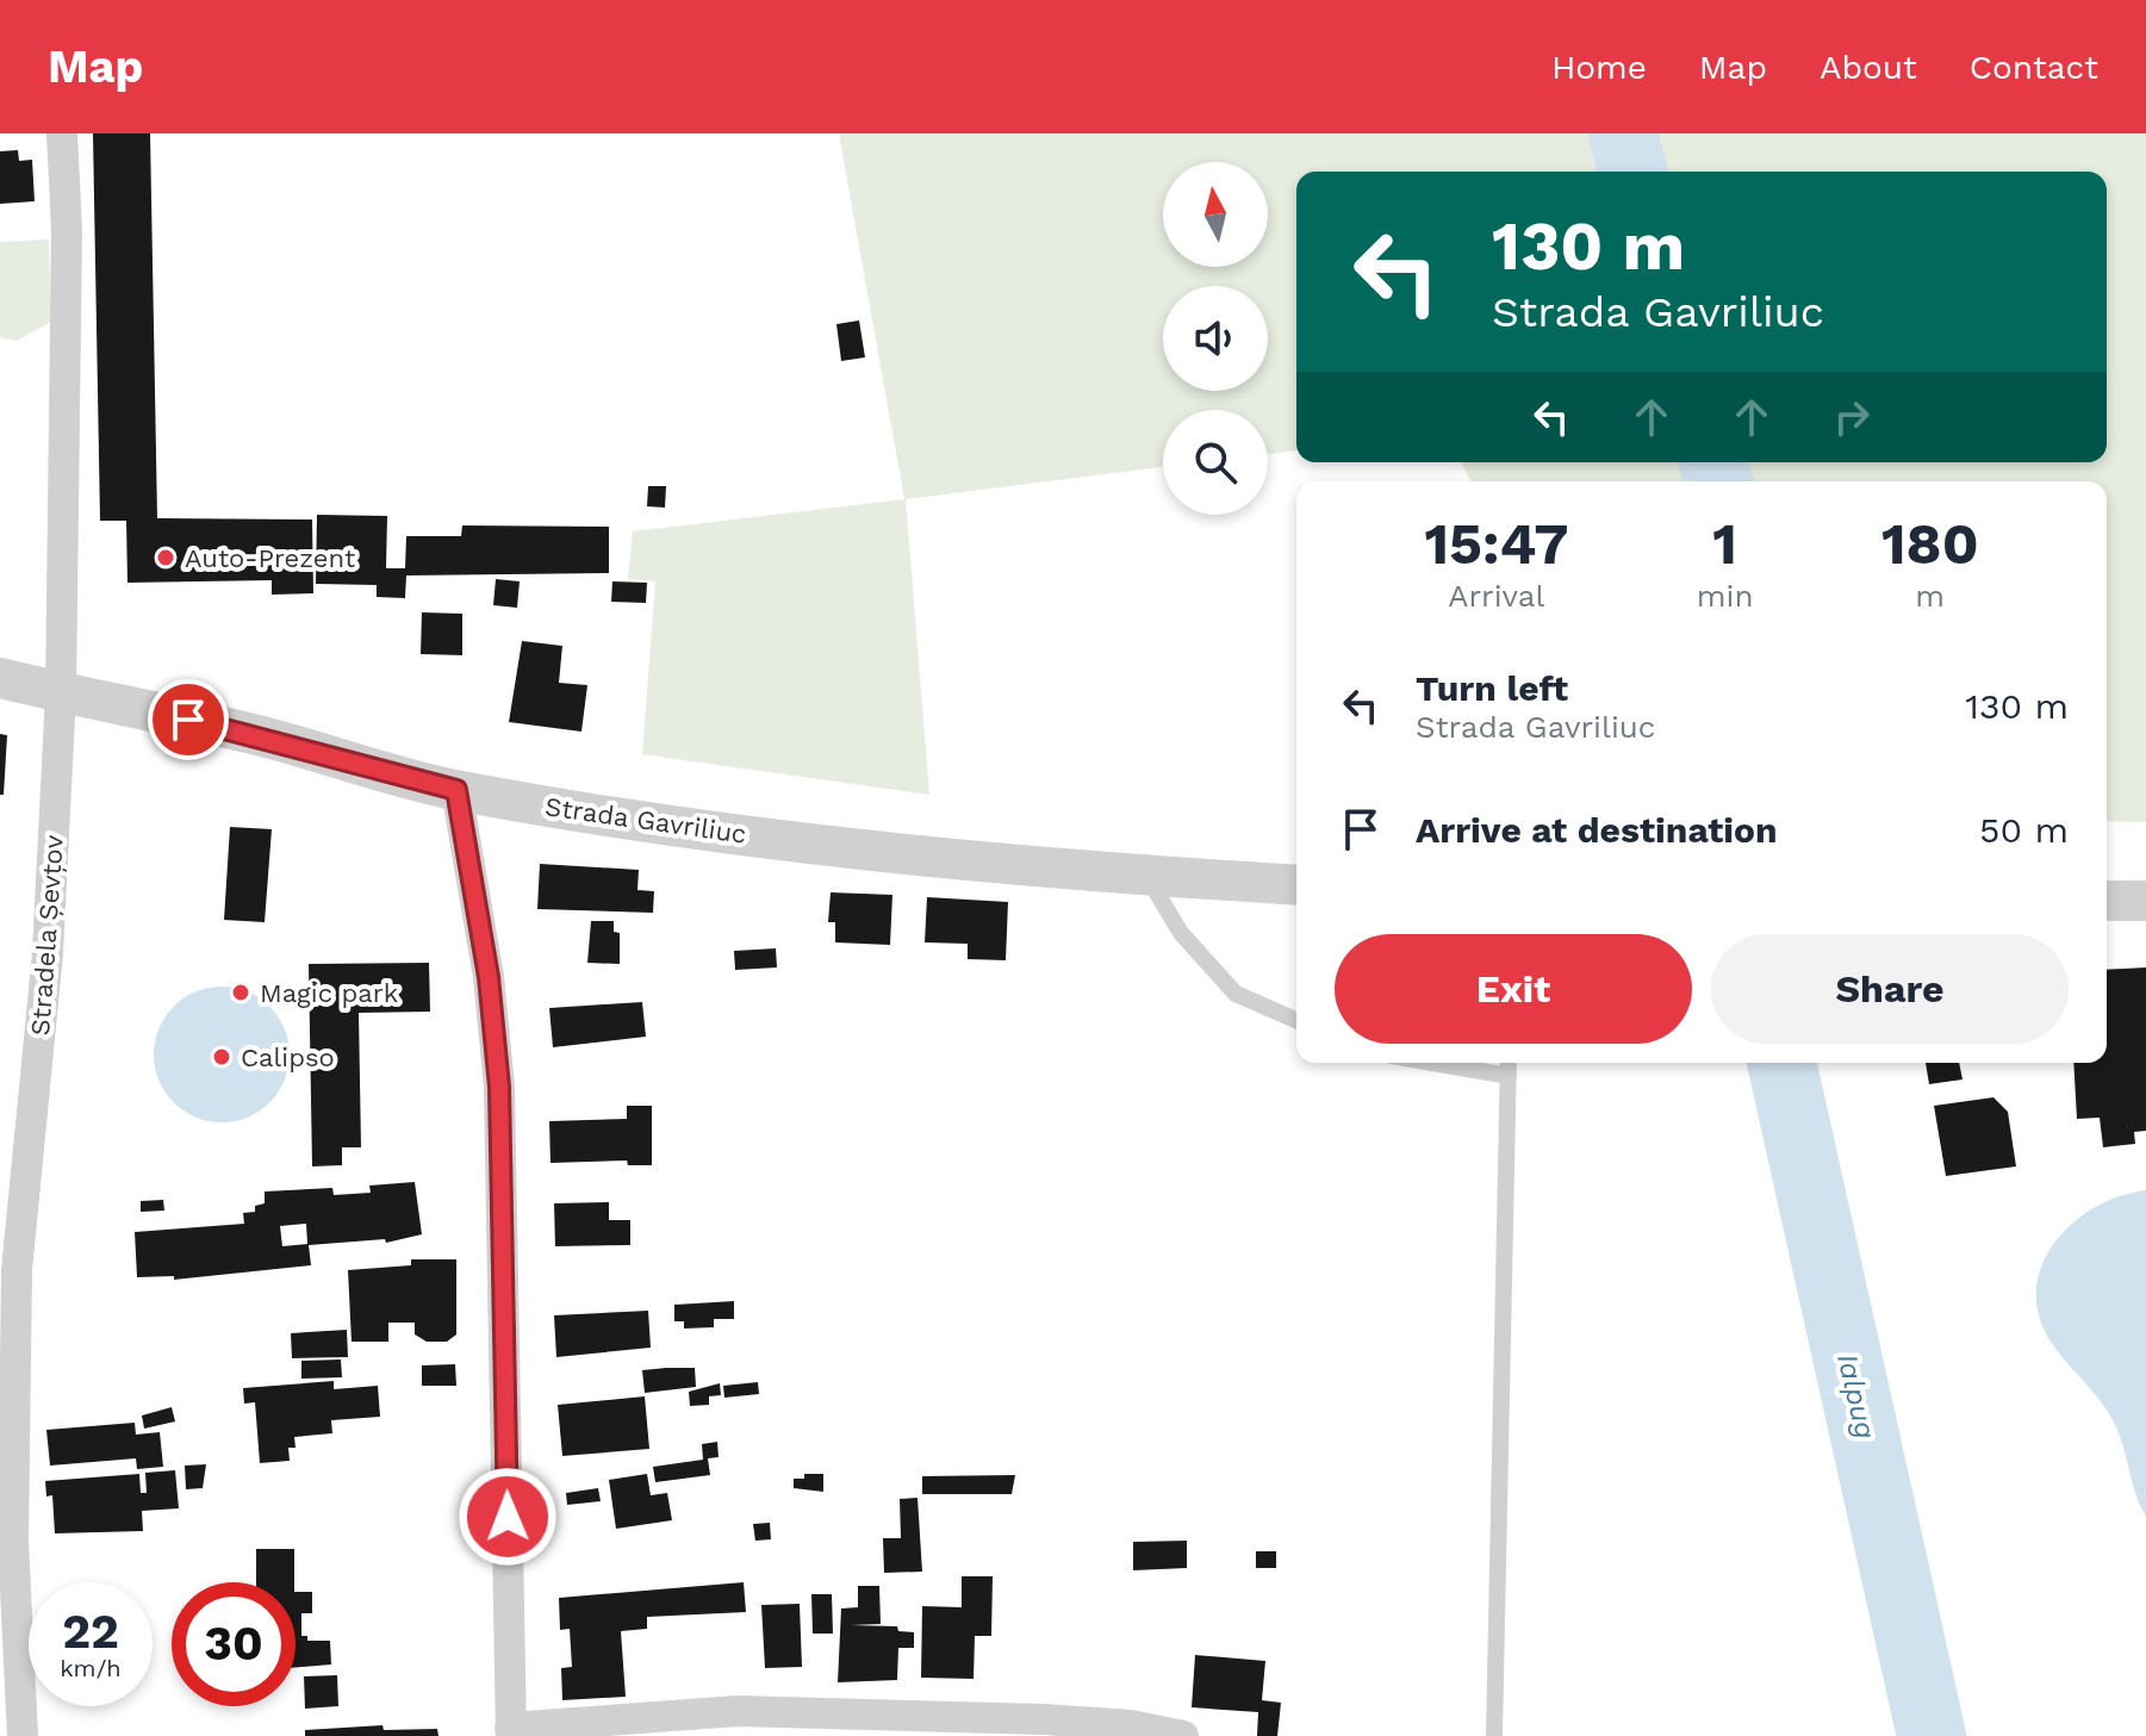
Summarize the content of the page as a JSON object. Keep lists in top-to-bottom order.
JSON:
{
  "streets": {
    "street": ["Strada Gavriliuc", "Stradela Șevțov"]
  },
  "crossings": [
    ["Strada Gavriliuc", "Stradela Șevțov"]
  ],
  "water": ["Ialpug"],
  "places": ["Auto-Prezent", "Magic park", "Calipso"],
  "north": "top",
  "page": {
    "header": "Map",
    "nav": [
      "Home",
      "Map",
      "About",
      "Contact"
    ],
    "turn": ["130 m", "Strada Gavriliuc"],
    "eta": [
      "15:47",
      "Arrival",
      "1",
      "min",
      "180",
      "m"
    ],
    "list": [
      {
        "name": "Turn left",
        "note": "Strada Gavriliuc",
        "value": "130 m"
      },
      {
        "name": "Arrive at destination",
        "value": "50 m"
      }
    ],
    "buttons": ["Exit", "Share"],
    "speed": "22 km/h",
    "limit": "30"
  }
}
